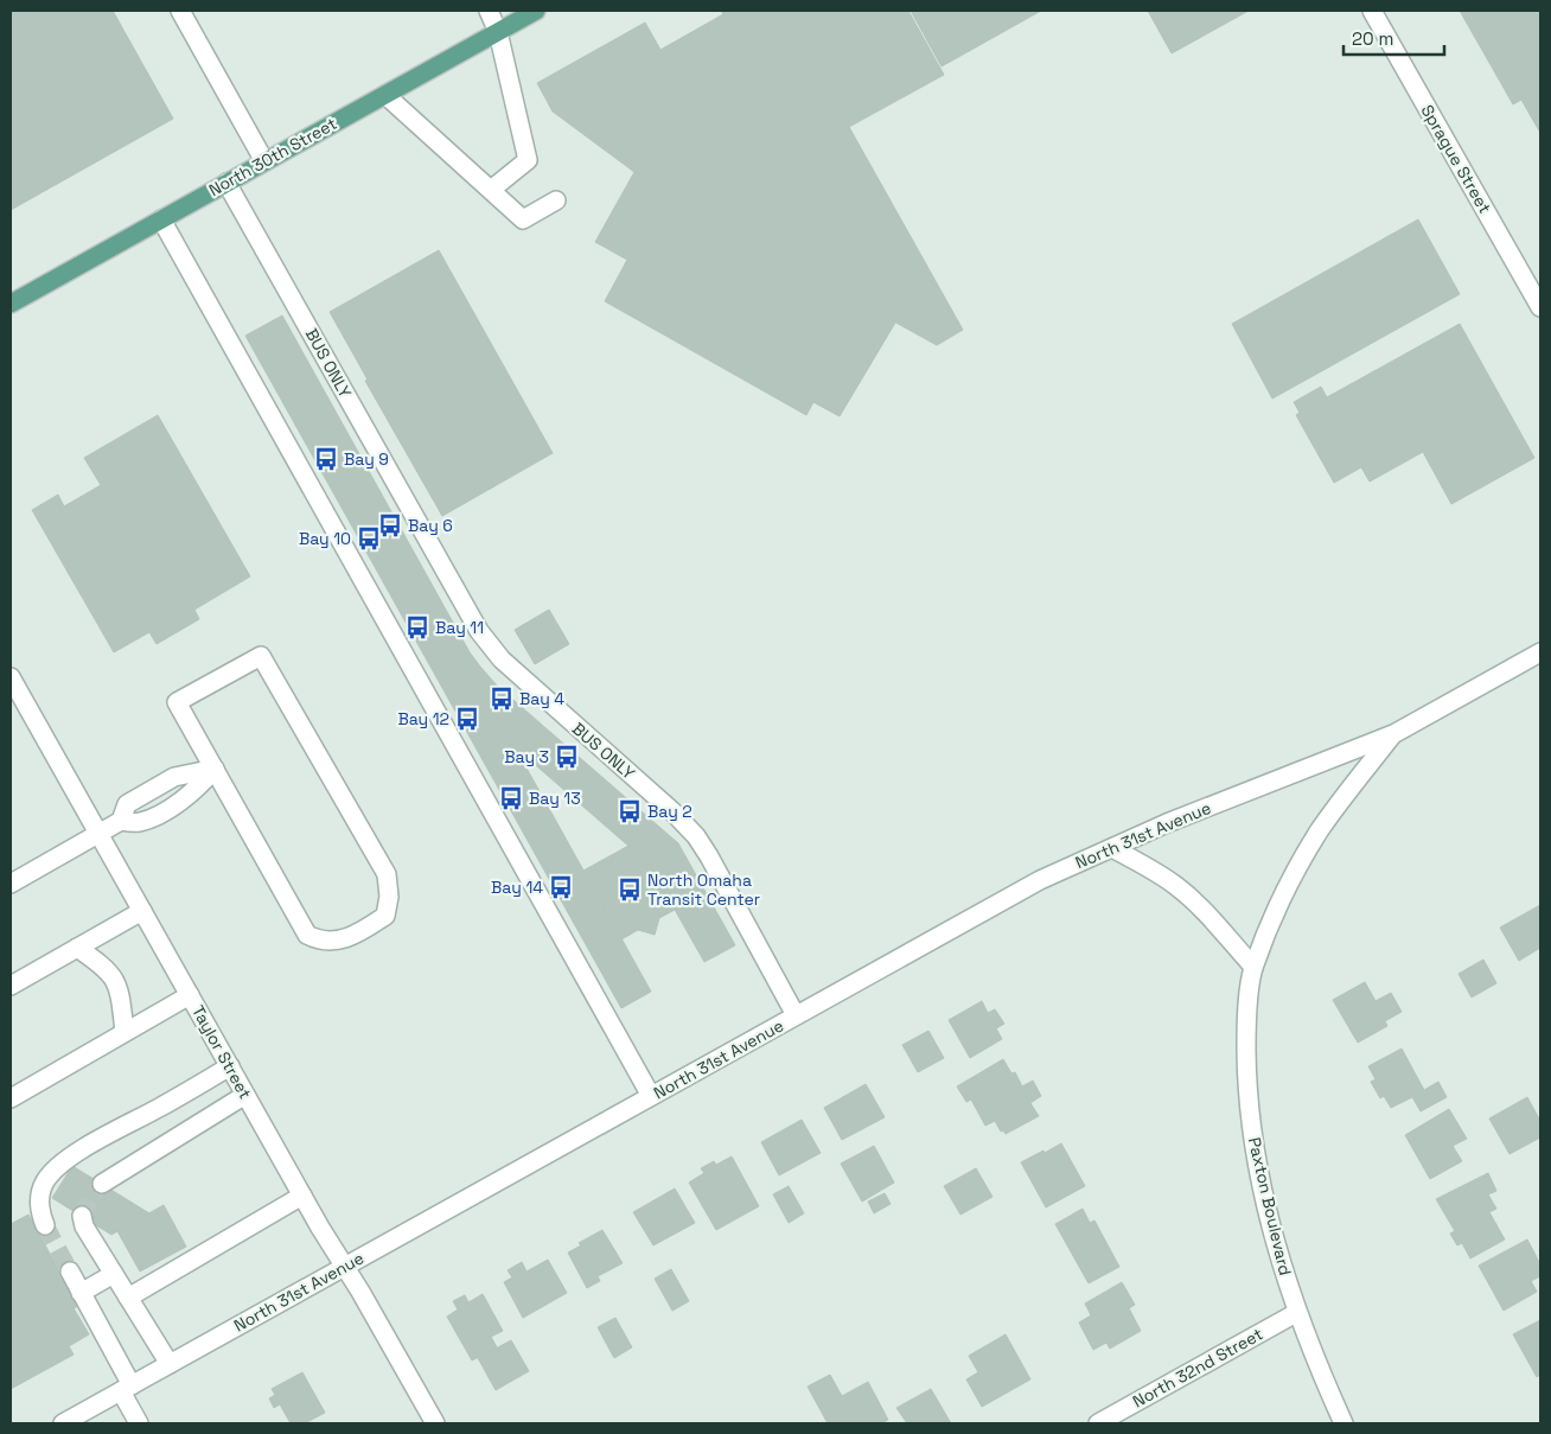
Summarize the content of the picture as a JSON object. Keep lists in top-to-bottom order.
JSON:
{
  "streets": {
    "main road": ["North 30th Street"],
    "street": [
      "Sprague Street",
      "BUS ONLY",
      "North 31st Avenue",
      "Taylor Street",
      "Paxton Boulevard",
      "North 32nd Street"
    ]
  },
  "crossings": [
    ["North 30th Street", "BUS ONLY"],
    ["BUS ONLY", "North 31st Avenue"],
    ["North 31st Avenue", "Taylor Street"],
    ["North 31st Avenue", "Paxton Boulevard"],
    ["Paxton Boulevard", "North 32nd Street"]
  ],
  "places": {
    "bus stop": [
      "Bay 9",
      "Bay 6",
      "Bay 10",
      "Bay 11",
      "Bay 4",
      "Bay 12",
      "Bay 3",
      "Bay 13",
      "Bay 2",
      "Bay 14",
      "North Omaha Transit Center"
    ]
  },
  "scale_bar": "20 m"
}
